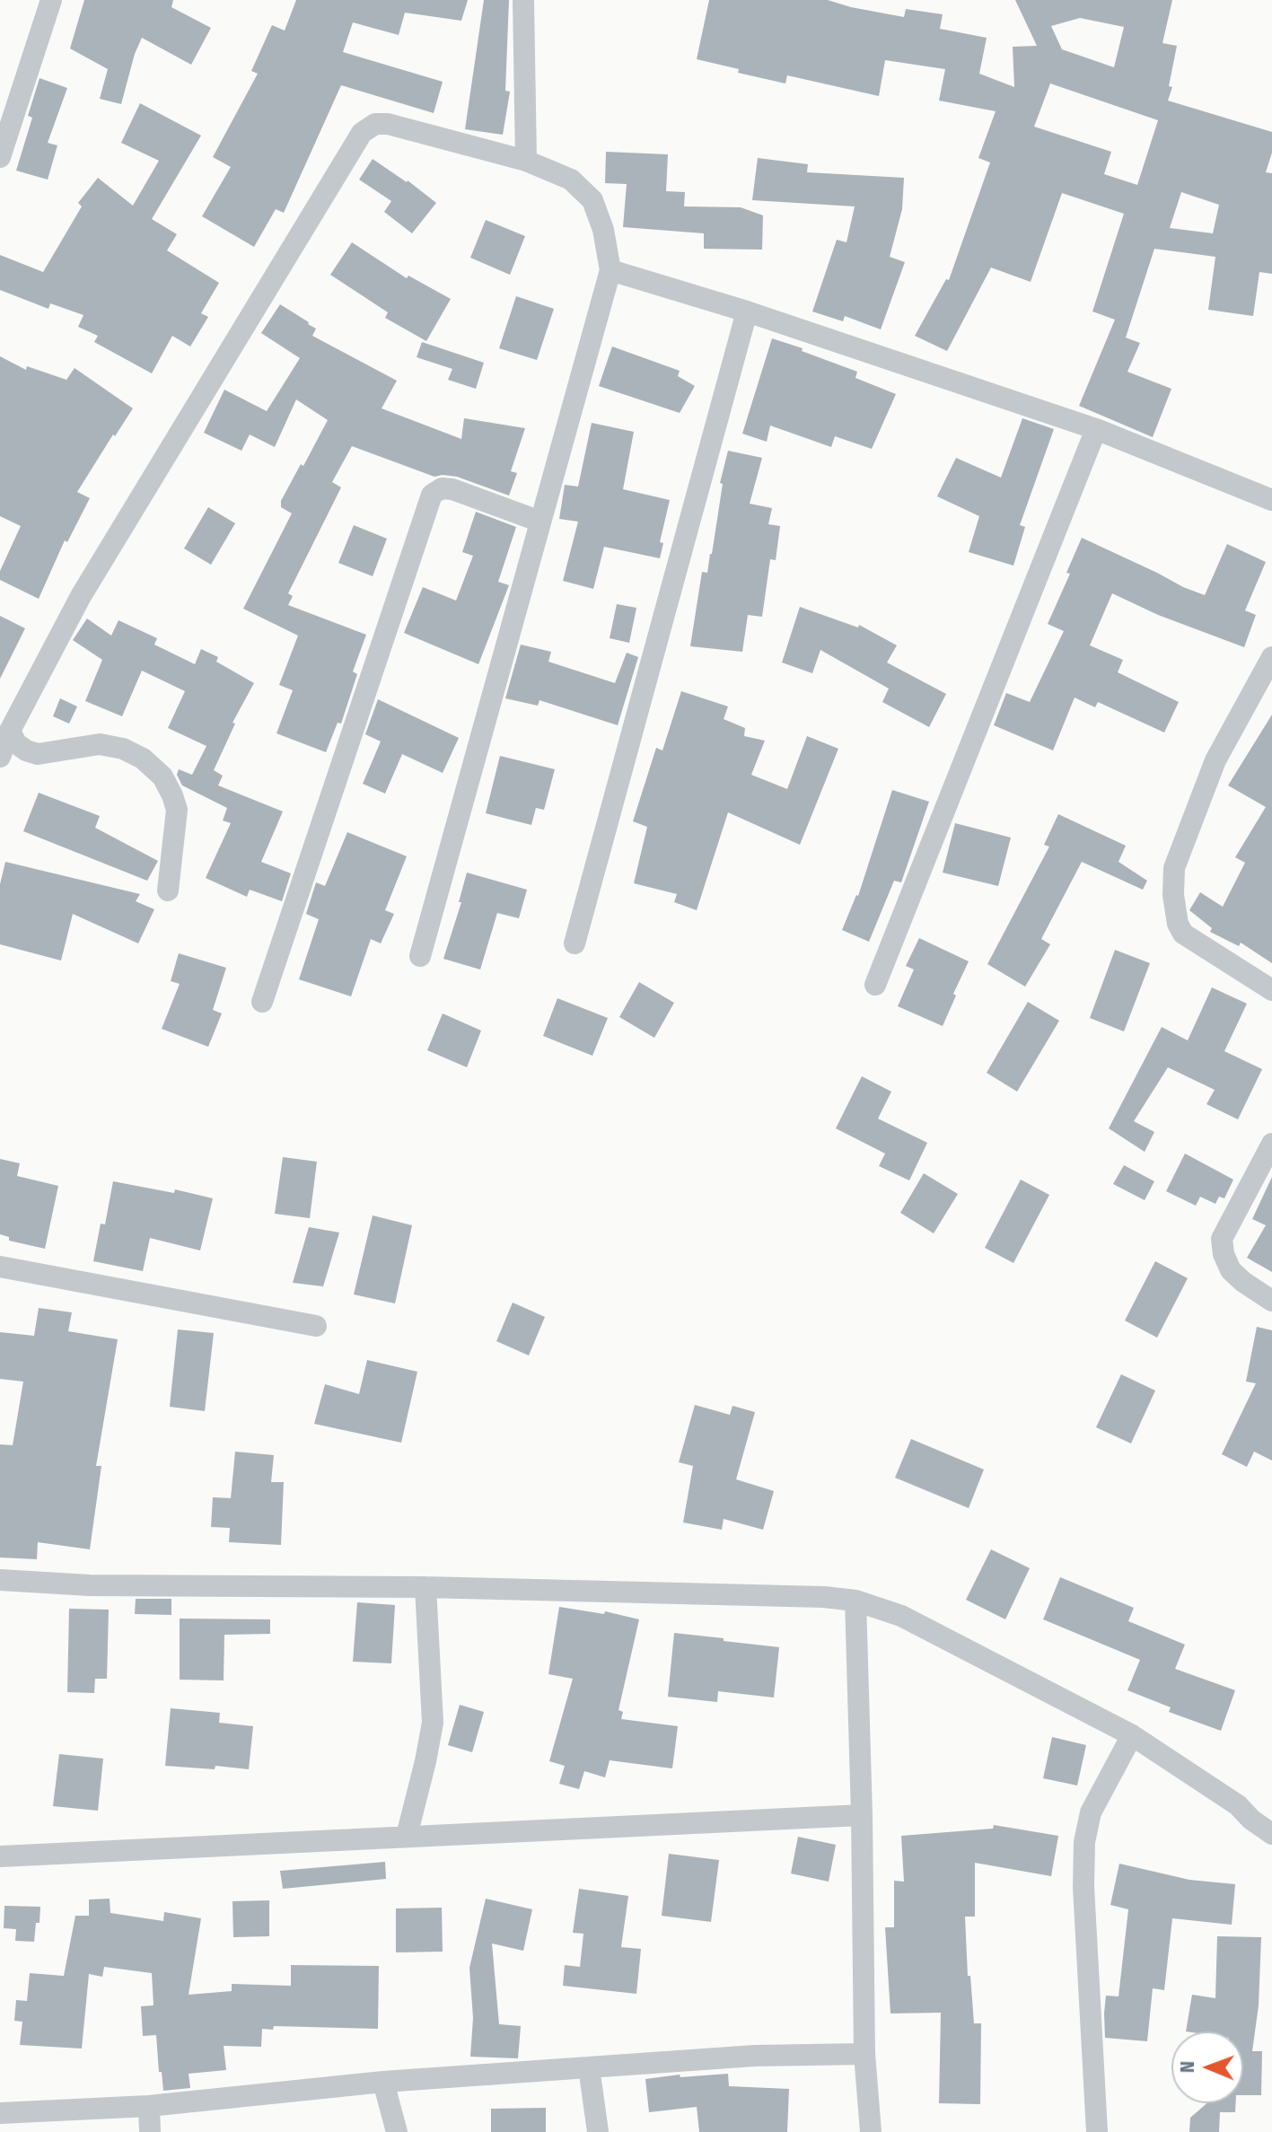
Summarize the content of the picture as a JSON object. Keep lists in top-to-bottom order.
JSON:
{
  "north": "left"
}
